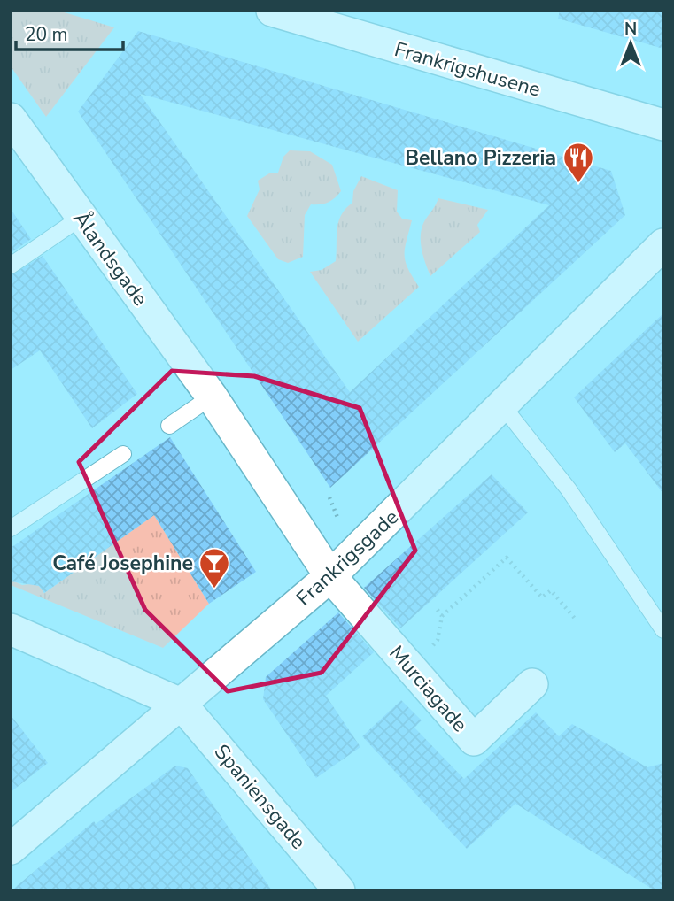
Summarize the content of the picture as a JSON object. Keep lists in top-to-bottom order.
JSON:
{
  "streets": {
    "street": [
      "Frankrigshusene",
      "Ålandsgade",
      "Frankrigsgade",
      "Murciagade",
      "Spaniensgade"
    ]
  },
  "crossings": [
    ["Ålandsgade", "Frankrigsgade"],
    ["Ålandsgade", "Murciagade"],
    ["Frankrigsgade", "Murciagade"],
    ["Frankrigsgade", "Spaniensgade"]
  ],
  "places": {
    "restaurant": ["Bellano Pizzeria"],
    "bar": ["Café Josephine"]
  },
  "scale_bar": "20 m",
  "north": "top"
}
